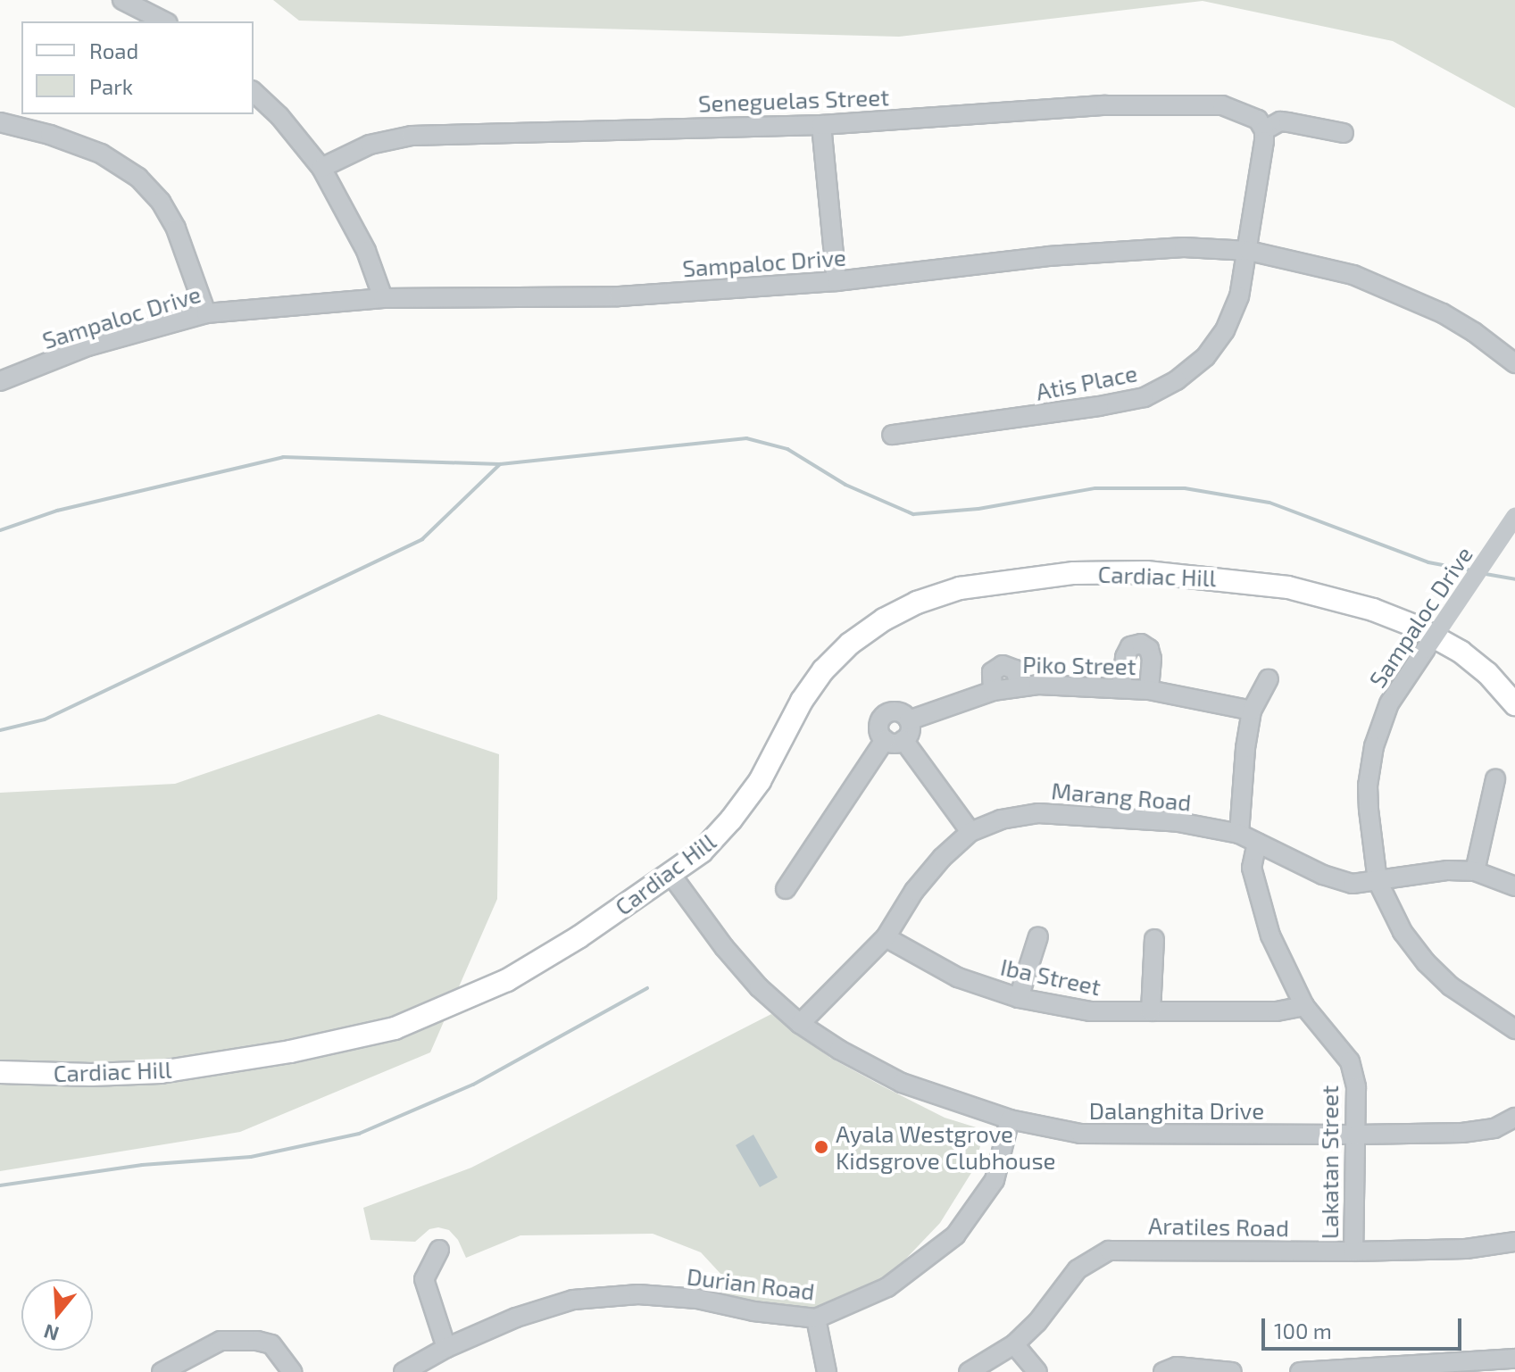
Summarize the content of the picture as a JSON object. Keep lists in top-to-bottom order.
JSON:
{
  "streets": {
    "main road": ["Cardiac Hill"],
    "street": [
      "Seneguelas Street",
      "Sampaloc Drive",
      "Atis Place",
      "Piko Street",
      "Marang Road",
      "Iba Street",
      "Dalanghita Drive",
      "Lakatan Street",
      "Aratiles Road",
      "Durian Road"
    ]
  },
  "crossings": [
    ["Seneguelas Street", "Atis Place"],
    ["Sampaloc Drive", "Atis Place"],
    ["Sampaloc Drive", "Marang Road"],
    ["Cardiac Hill", "Dalanghita Drive"],
    ["Marang Road", "Iba Street"],
    ["Marang Road", "Dalanghita Drive"],
    ["Marang Road", "Lakatan Street"],
    ["Iba Street", "Lakatan Street"],
    ["Dalanghita Drive", "Lakatan Street"],
    ["Dalanghita Drive", "Durian Road"],
    ["Lakatan Street", "Aratiles Road"]
  ],
  "places": ["Ayala Westgrove Kidsgrove Clubhouse"],
  "legend": ["Road", "Park"],
  "scale_bar": "100 m",
  "north": "bottom"
}
